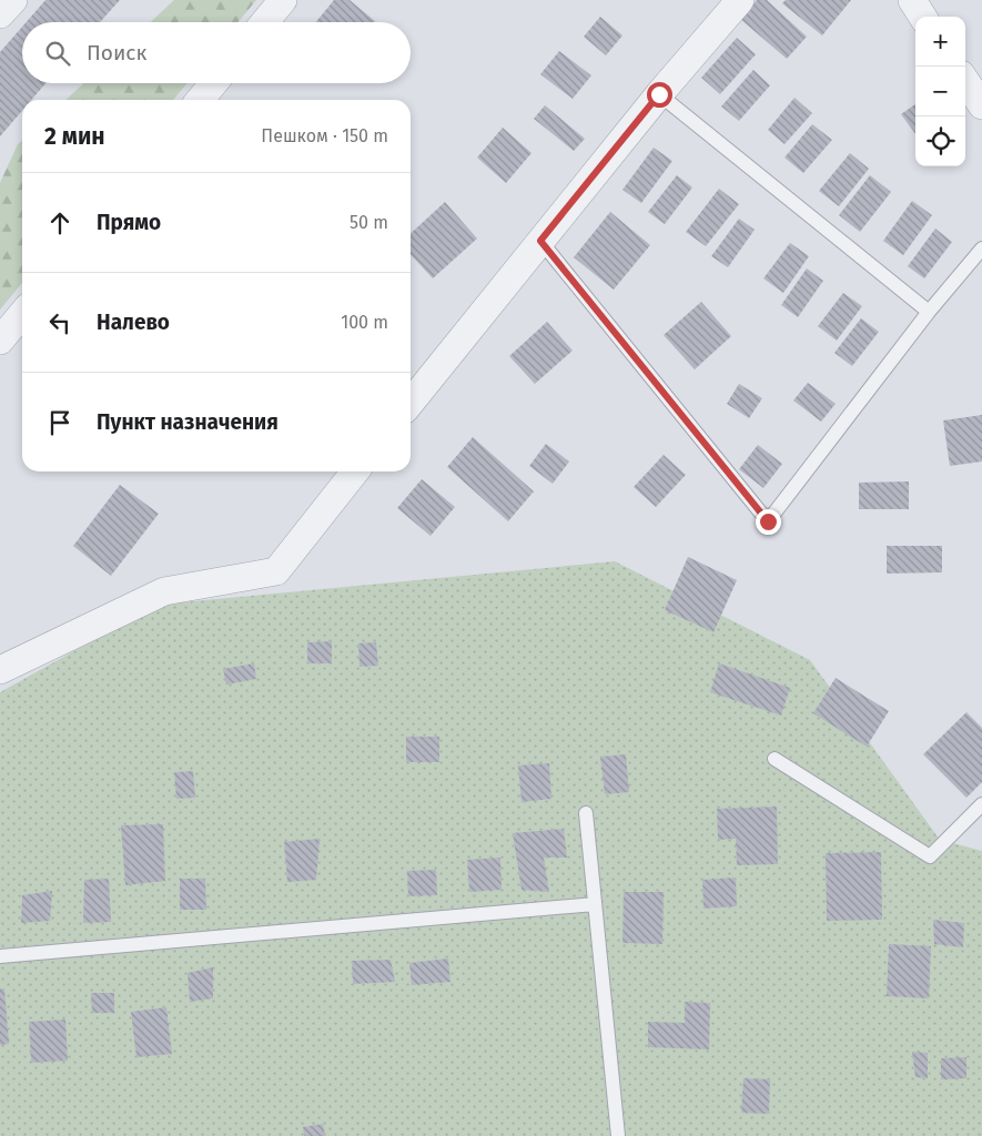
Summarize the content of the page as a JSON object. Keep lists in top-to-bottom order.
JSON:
{
  "page": {
    "map_buttons": ["+", "−"],
    "search": "Поиск",
    "heading": ["2 мин", "Пешком · 150 m"],
    "list": [
      ["Прямо", "50 m"],
      ["Налево", "100 m"],
      "Пункт назначения"
    ]
  }
}
